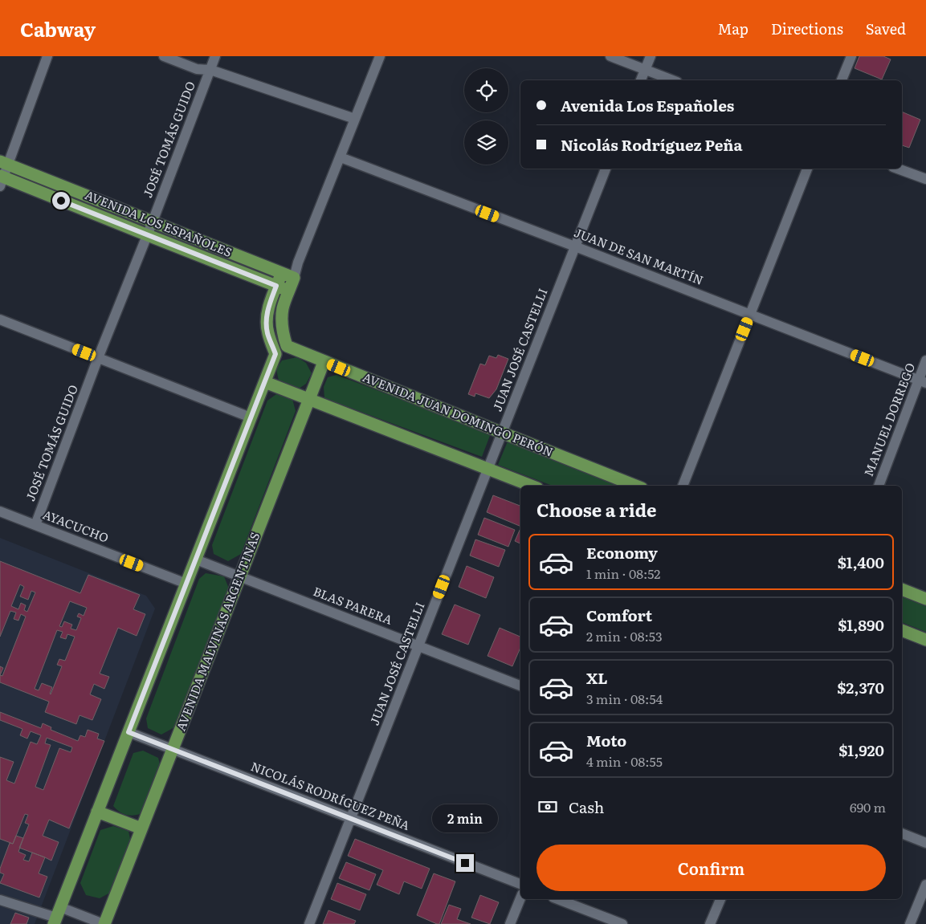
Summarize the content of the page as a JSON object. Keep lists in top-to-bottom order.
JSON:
{
  "streets": {
    "main road": ["AVENIDA LOS ESPAÑOLES", "AVENIDA JUAN DOMINGO PERÓN", "AVENIDA MALVINAS ARGENTINAS"],
    "street": [
      "JOSÉ TOMÁS GUIDO",
      "JUAN DE SAN MARTÍN",
      "JUAN JOSÉ CASTELLI",
      "MANUEL DORREGO",
      "AYACUCHO",
      "BLAS PARERA",
      "NICOLÁS RODRÍGUEZ PEÑA"
    ]
  },
  "crossings": [
    ["JOSÉ TOMÁS GUIDO", "AVENIDA LOS ESPAÑOLES"],
    ["JOSÉ TOMÁS GUIDO", "AYACUCHO"],
    ["JUAN DE SAN MARTÍN", "JUAN JOSÉ CASTELLI"],
    ["JUAN DE SAN MARTÍN", "MANUEL DORREGO"],
    ["JUAN JOSÉ CASTELLI", "AVENIDA JUAN DOMINGO PERÓN"],
    ["JUAN JOSÉ CASTELLI", "BLAS PARERA"],
    ["JUAN JOSÉ CASTELLI", "NICOLÁS RODRÍGUEZ PEÑA"],
    ["AVENIDA JUAN DOMINGO PERÓN", "AVENIDA MALVINAS ARGENTINAS"],
    ["BLAS PARERA", "AVENIDA MALVINAS ARGENTINAS"],
    ["AVENIDA MALVINAS ARGENTINAS", "NICOLÁS RODRÍGUEZ PEÑA"]
  ],
  "page": {
    "header": "Cabway",
    "nav": ["Map", "Directions", "Saved"],
    "banner": ["Avenida Los Españoles", "Nicolás Rodríguez Peña"],
    "heading": "Choose a ride",
    "list": [
      {
        "name": "Economy",
        "note": "1 min · 08:52",
        "value": "$1,400"
      },
      {
        "name": "Comfort",
        "note": "2 min · 08:53",
        "value": "$1,890"
      },
      {
        "name": "XL",
        "note": "3 min · 08:54",
        "value": "$2,370"
      },
      {
        "name": "Moto",
        "note": "4 min · 08:55",
        "value": "$1,920"
      }
    ],
    "pay": ["Cash", "690 m"],
    "bubble": "2 min",
    "buttons": "Confirm"
  }
}
